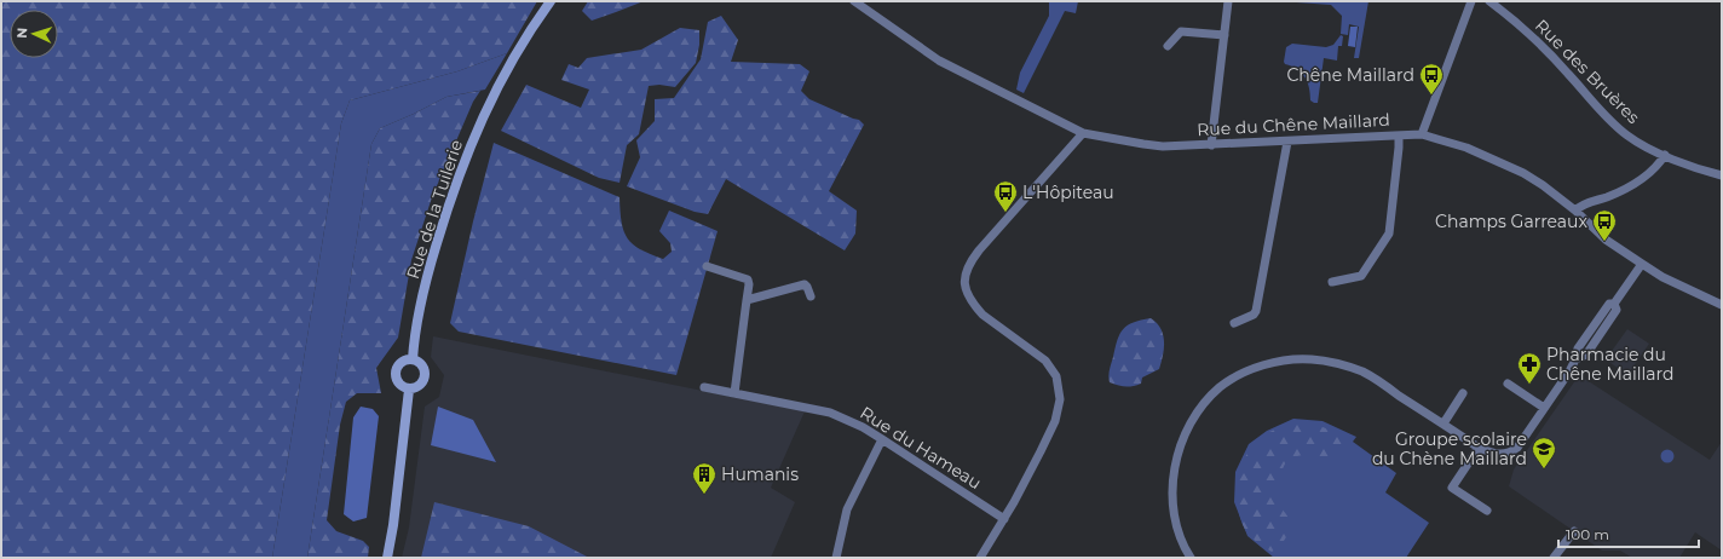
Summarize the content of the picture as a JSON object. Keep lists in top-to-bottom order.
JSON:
{
  "streets": {
    "street": [
      "Rue des Bruères",
      "Rue du Chêne Maillard",
      "Rue de la Tuilerie",
      "Rue du Hameau"
    ]
  },
  "places": {
    "bus stop": ["Chêne Maillard", "L'Hôpiteau", "Champs Garreaux"],
    "pharmacy": ["Pharmacie du Chêne Maillard"],
    "school or university": ["Groupe scolaire du Chène Maillard"],
    "building": ["Humanis"]
  },
  "scale_bar": "100 m",
  "north": "left"
}
